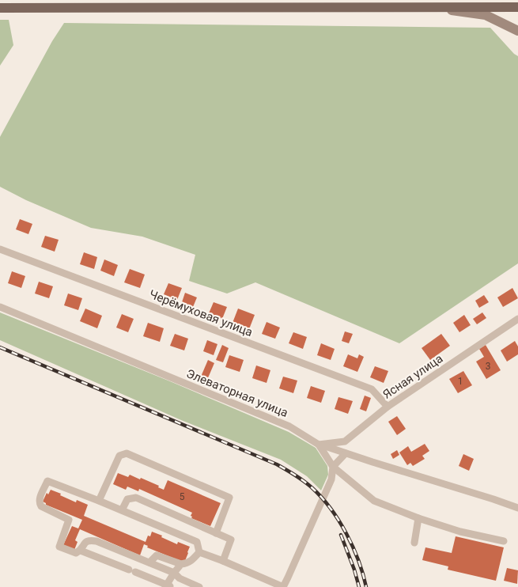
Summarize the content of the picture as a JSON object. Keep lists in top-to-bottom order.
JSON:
{
  "streets": {
    "street": ["Черёмуховая улица", "Ясная улица", "Элеваторная улица"]
  },
  "crossings": [
    ["Черёмуховая улица", "Ясная улица"],
    ["Ясная улица", "Элеваторная улица"]
  ],
  "house_numbers": ["3", "1", "5"]
}
